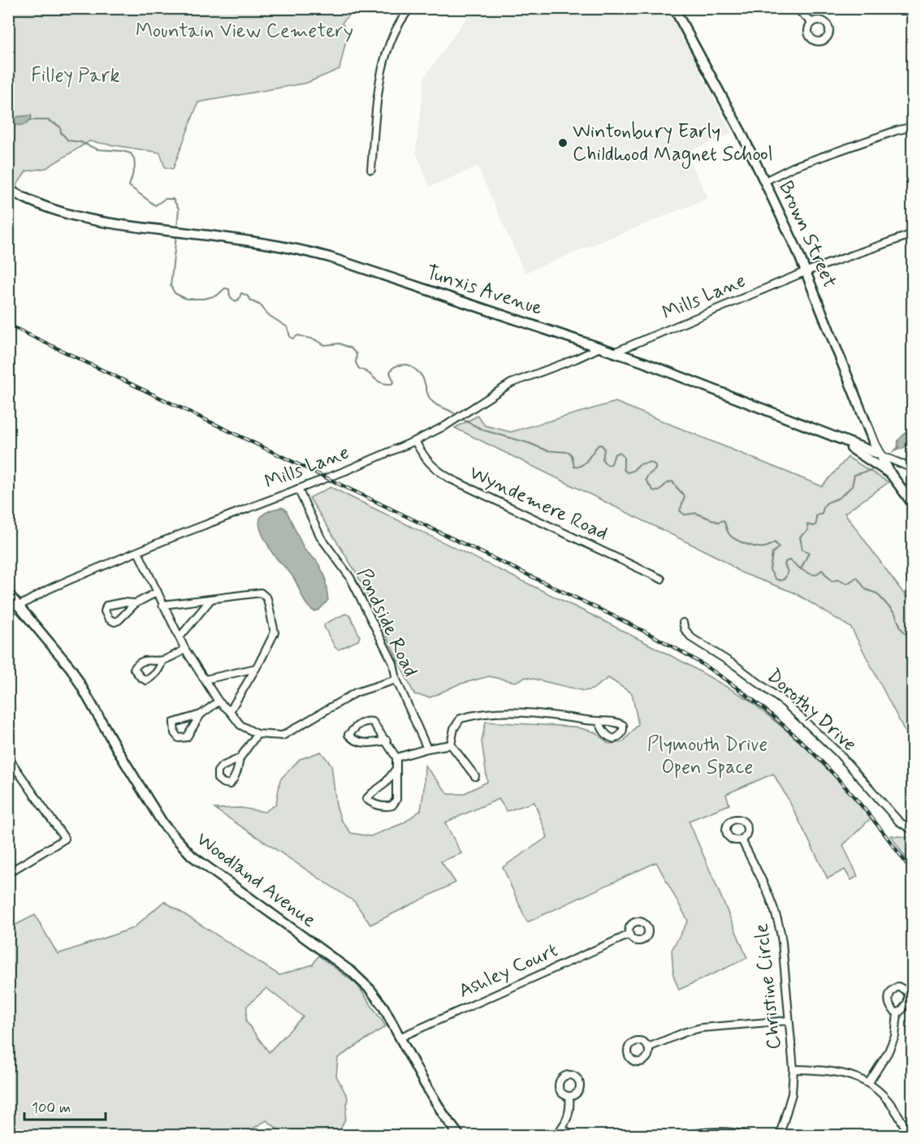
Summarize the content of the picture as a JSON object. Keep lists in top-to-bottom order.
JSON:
{
  "streets": {
    "street": [
      "Brown Street",
      "Tunxis Avenue",
      "Mills Lane",
      "Wyndemere Road",
      "Pondside Road",
      "Dorothy Drive",
      "Woodland Avenue",
      "Ashley Court",
      "Christine Circle"
    ]
  },
  "crossings": [
    ["Brown Street", "Tunxis Avenue"],
    ["Brown Street", "Mills Lane"],
    ["Tunxis Avenue", "Mills Lane"],
    ["Mills Lane", "Wyndemere Road"],
    ["Mills Lane", "Pondside Road"],
    ["Mills Lane", "Woodland Avenue"],
    ["Woodland Avenue", "Ashley Court"]
  ],
  "parks": ["Mountain View Cemetery", "Filley Park", "Plymouth Drive Open Space"],
  "places": ["Wintonbury Early Childhood Magnet School"],
  "scale_bar": "100 m"
}
